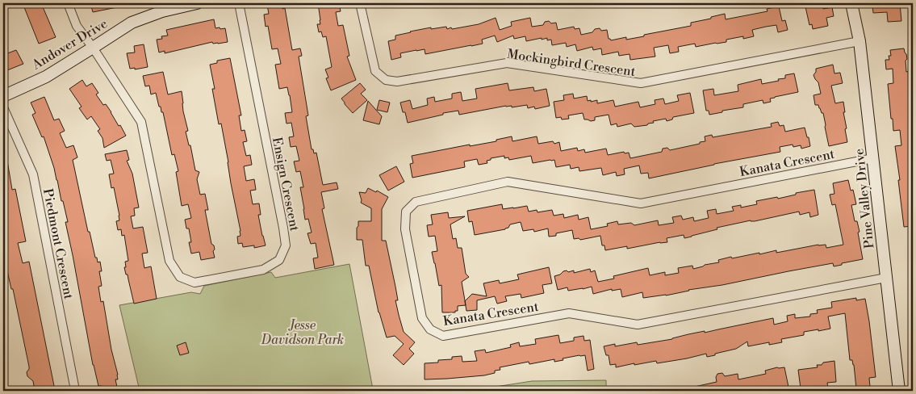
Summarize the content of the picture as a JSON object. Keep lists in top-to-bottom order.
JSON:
{
  "streets": {
    "street": [
      "Andover Drive",
      "Mockingbird Crescent",
      "Kanata Crescent",
      "Ensign Crescent",
      "Pine Valley Drive",
      "Piedmont Crescent"
    ]
  },
  "crossings": [
    ["Andover Drive", "Ensign Crescent"],
    ["Mockingbird Crescent", "Pine Valley Drive"],
    ["Kanata Crescent", "Pine Valley Drive"]
  ],
  "parks": ["Jesse Davidson Park"]
}
